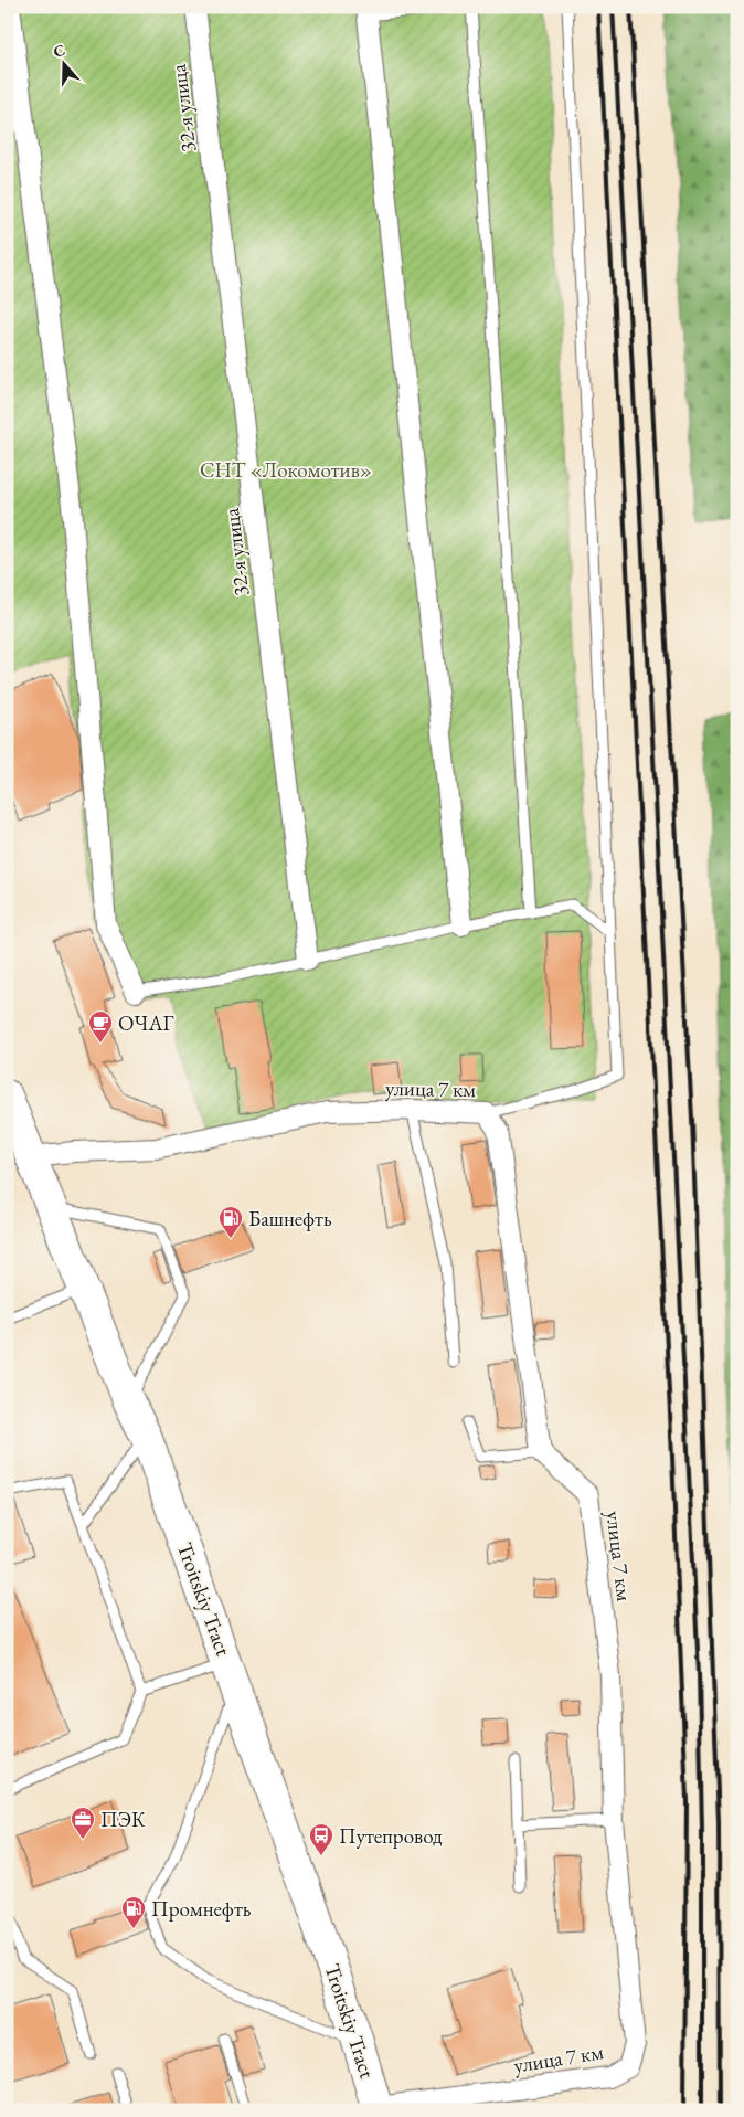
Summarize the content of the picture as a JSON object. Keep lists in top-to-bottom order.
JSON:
{
  "streets": {
    "main road": ["Troitskiy Tract"],
    "street": ["32-я улица", "улица 7 км"]
  },
  "crossings": [
    ["улица 7 км", "Troitskiy Tract"]
  ],
  "parks": ["СНТ «Локомотив»"],
  "places": {
    "cafe": ["ОЧАГ"],
    "fuel station": ["Башнефть", "Промнефть"],
    "office": ["ПЭК"],
    "bus stop": ["Путепровод"]
  },
  "north": "top"
}
